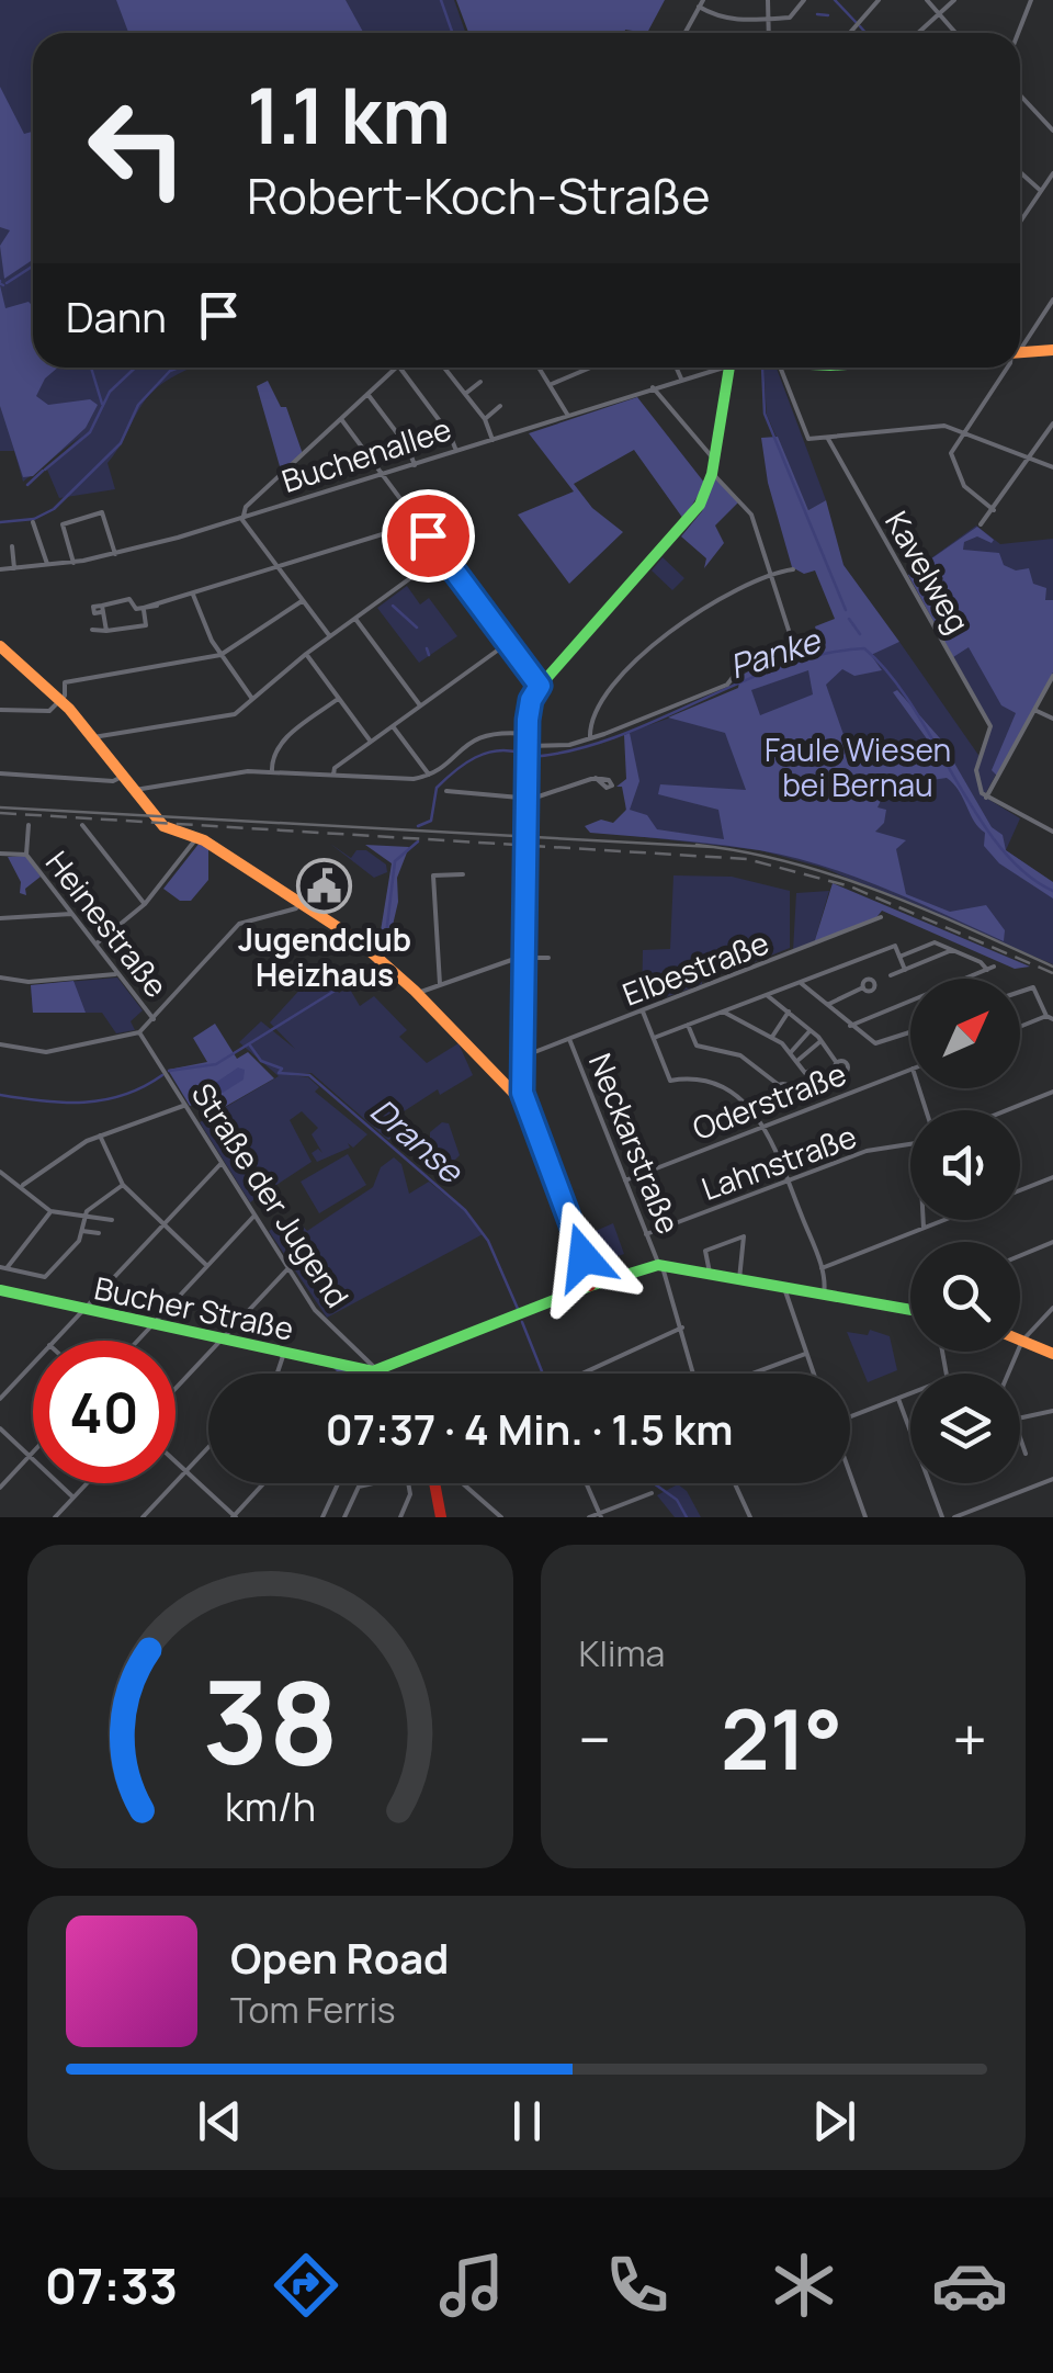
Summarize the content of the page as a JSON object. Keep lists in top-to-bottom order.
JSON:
{
  "streets": {
    "street": [
      "Buchenallee",
      "Kavelweg",
      "Heinestraße",
      "Elbestraße",
      "Oderstraße",
      "Neckarstraße",
      "Lahnstraße",
      "Straße der Jugend",
      "Bucher Straße"
    ]
  },
  "crossings": [
    ["Elbestraße", "Neckarstraße"],
    ["Oderstraße", "Neckarstraße"],
    ["Neckarstraße", "Lahnstraße"],
    ["Straße der Jugend", "Bucher Straße"]
  ],
  "water": ["Panke", "Dranse"],
  "parks": ["Faule Wiesen bei Bernau"],
  "places": {
    "public building": ["Jugendclub Heizhaus"]
  },
  "north": "top right",
  "page": {
    "turn": ["1.1 km", "Robert-Koch-Straße"],
    "then": "Dann",
    "limit": "40",
    "trip": "07:37 · 4 Min. · 1.5 km",
    "tile": "Klima",
    "heat": ["−", "21°", "+"],
    "song": ["Open Road", "Tom Ferris"],
    "tabs": "07:33",
    "gauge": ["38", "km/h"]
  }
}
